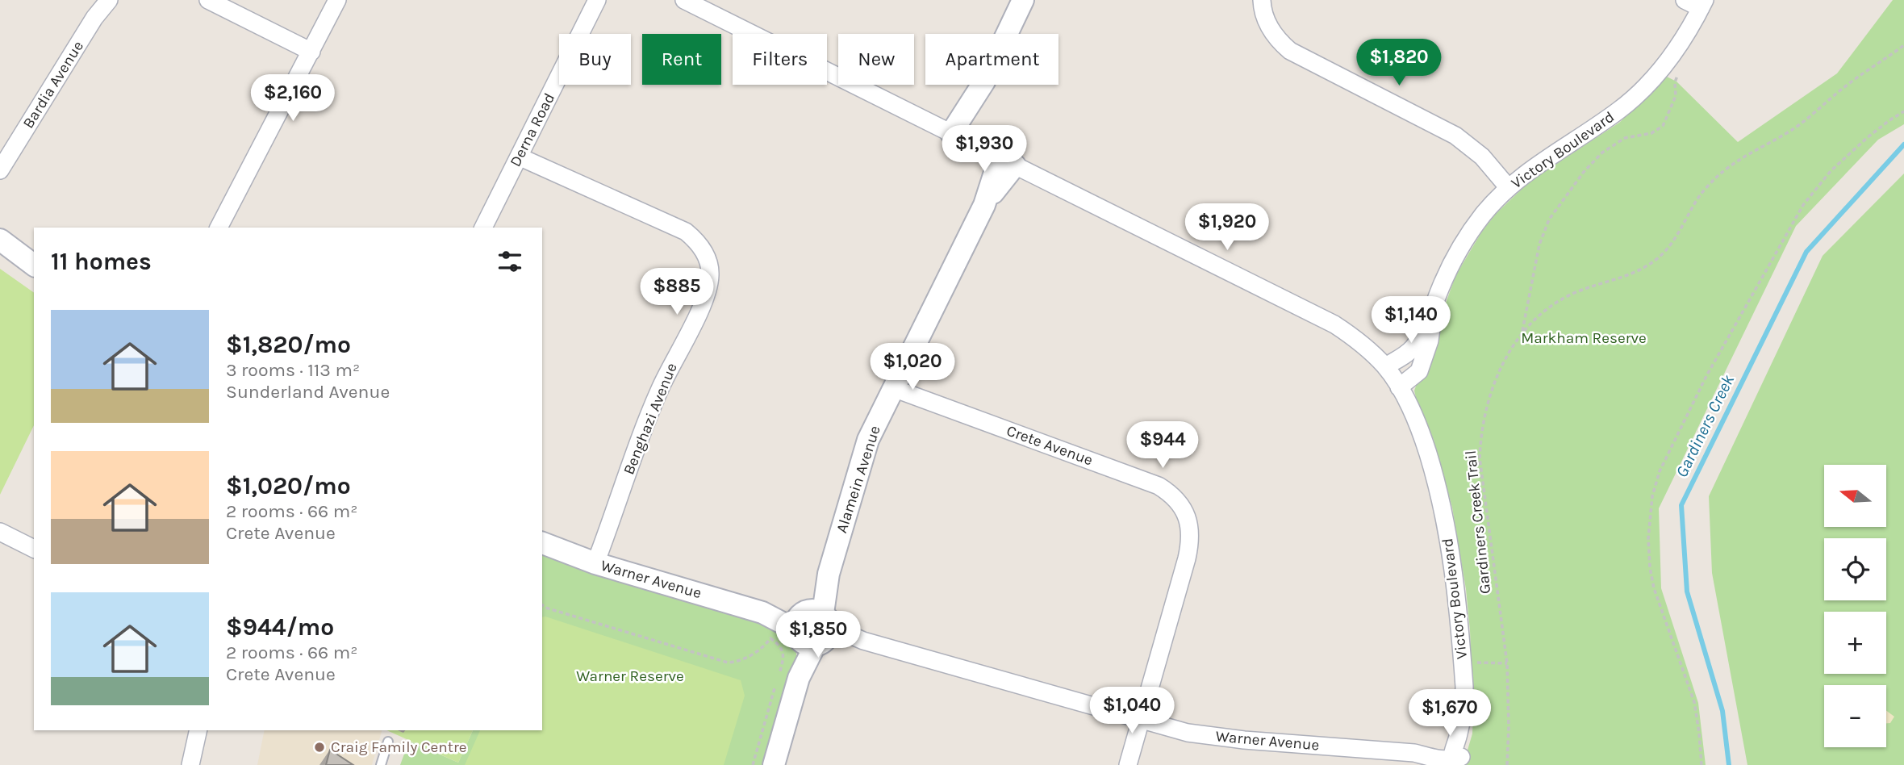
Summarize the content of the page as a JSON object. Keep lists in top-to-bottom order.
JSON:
{
  "streets": {
    "street": [
      "Bardia Avenue",
      "Derna Road",
      "Victory Boulevard",
      "Benghazi Avenue",
      "Crete Avenue",
      "Alamein Avenue",
      "Warner Avenue"
    ],
    "path": ["Gardiners Creek Trail"]
  },
  "crossings": [
    ["Derna Road", "Benghazi Avenue"],
    ["Victory Boulevard", "Warner Avenue"],
    ["Benghazi Avenue", "Warner Avenue"],
    ["Crete Avenue", "Alamein Avenue"],
    ["Crete Avenue", "Warner Avenue"],
    ["Alamein Avenue", "Warner Avenue"]
  ],
  "water": ["Gardiners Creek"],
  "parks": ["Markham Reserve", "Warner Reserve"],
  "places": ["Craig Family Centre"],
  "north": "left",
  "page": {
    "chip": [
      "Buy",
      "Rent",
      "Filters",
      "New",
      "Apartment"
    ],
    "price": [
      "$1,820",
      "$2,160",
      "$1,930",
      "$1,920",
      "$885",
      "$1,140",
      "$1,020",
      "$944",
      "$1,850",
      "$1,040",
      "$1,670"
    ],
    "heading": "11 homes",
    "list": [
      {
        "name": "$1,820/mo",
        "note": "3 rooms · 113 m² · Sunderland Avenue"
      },
      {
        "name": "$1,020/mo",
        "note": "2 rooms · 66 m² · Crete Avenue"
      },
      {
        "name": "$944/mo",
        "note": "2 rooms · 66 m² · Crete Avenue"
      }
    ],
    "map_buttons": ["+", "−"]
  }
}
